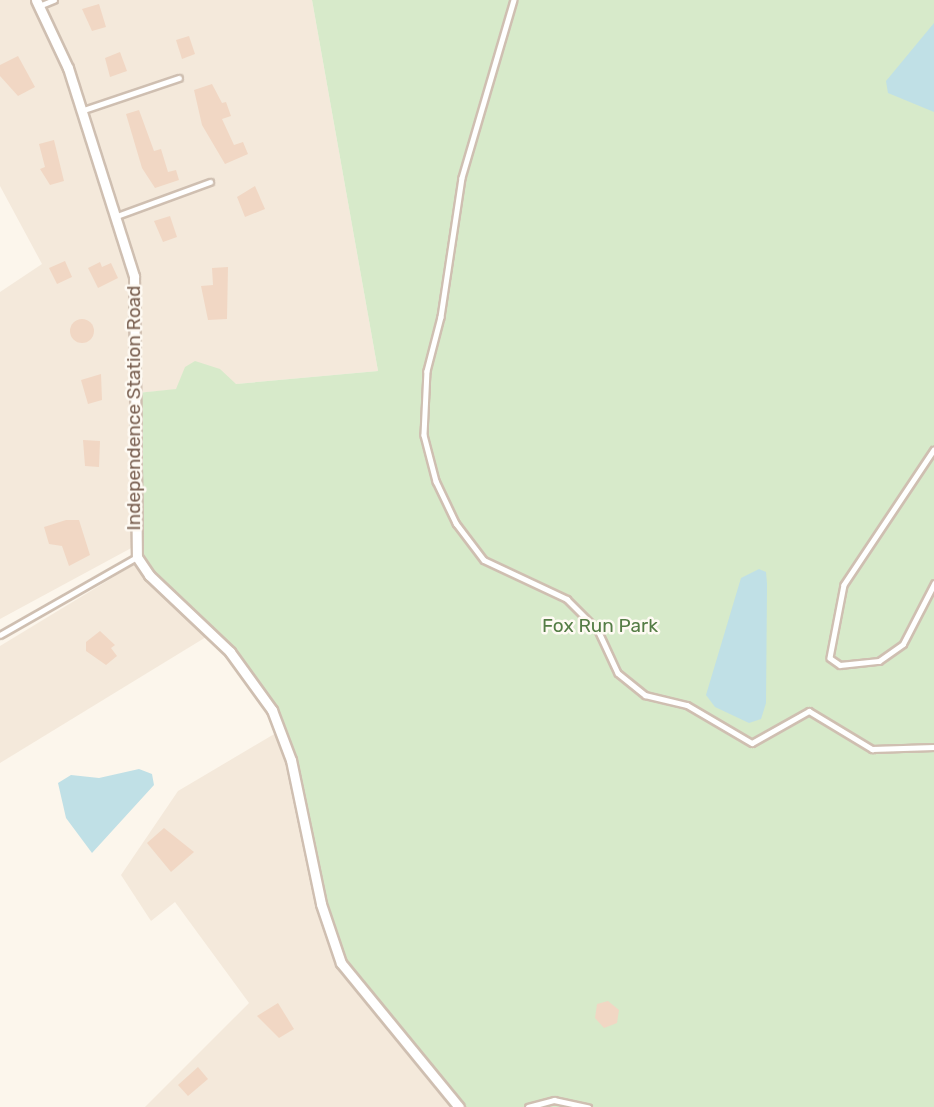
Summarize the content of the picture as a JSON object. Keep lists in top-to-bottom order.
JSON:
{
  "streets": {
    "street": ["Independence Station Road"]
  },
  "parks": ["Fox Run Park"]
}
